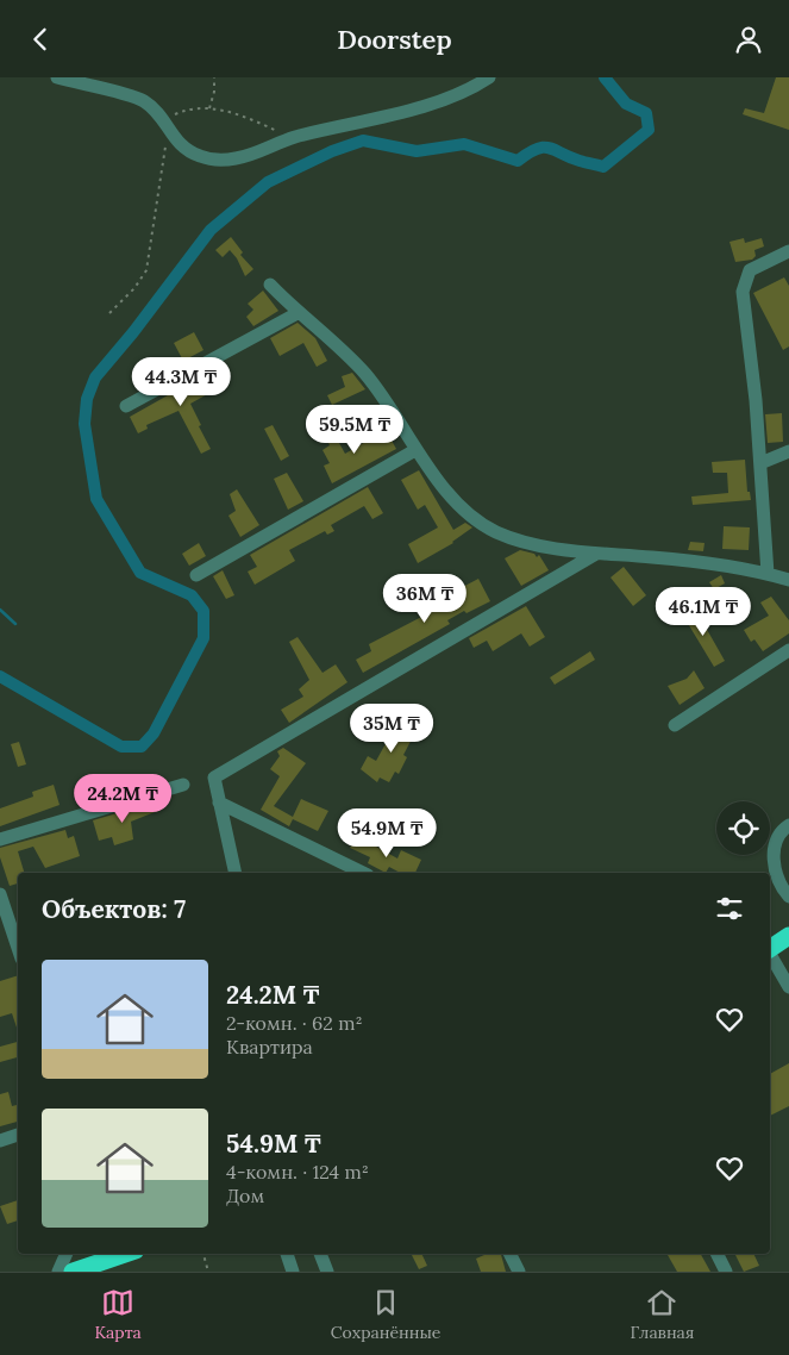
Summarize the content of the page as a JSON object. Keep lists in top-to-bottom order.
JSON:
{
  "page": {
    "header": "Doorstep",
    "price": [
      "44.3M ₸",
      "59.5M ₸",
      "36M ₸",
      "46.1M ₸",
      "35M ₸",
      "24.2M ₸",
      "54.9M ₸"
    ],
    "heading": "Объектов: 7",
    "list": [
      {
        "name": "24.2M ₸",
        "note": "2-комн. · 62 m² · Квартира"
      },
      {
        "name": "54.9M ₸",
        "note": "4-комн. · 124 m² · Дом"
      }
    ],
    "tabs": ["Карта", "Сохранённые", "Главная"]
  }
}
